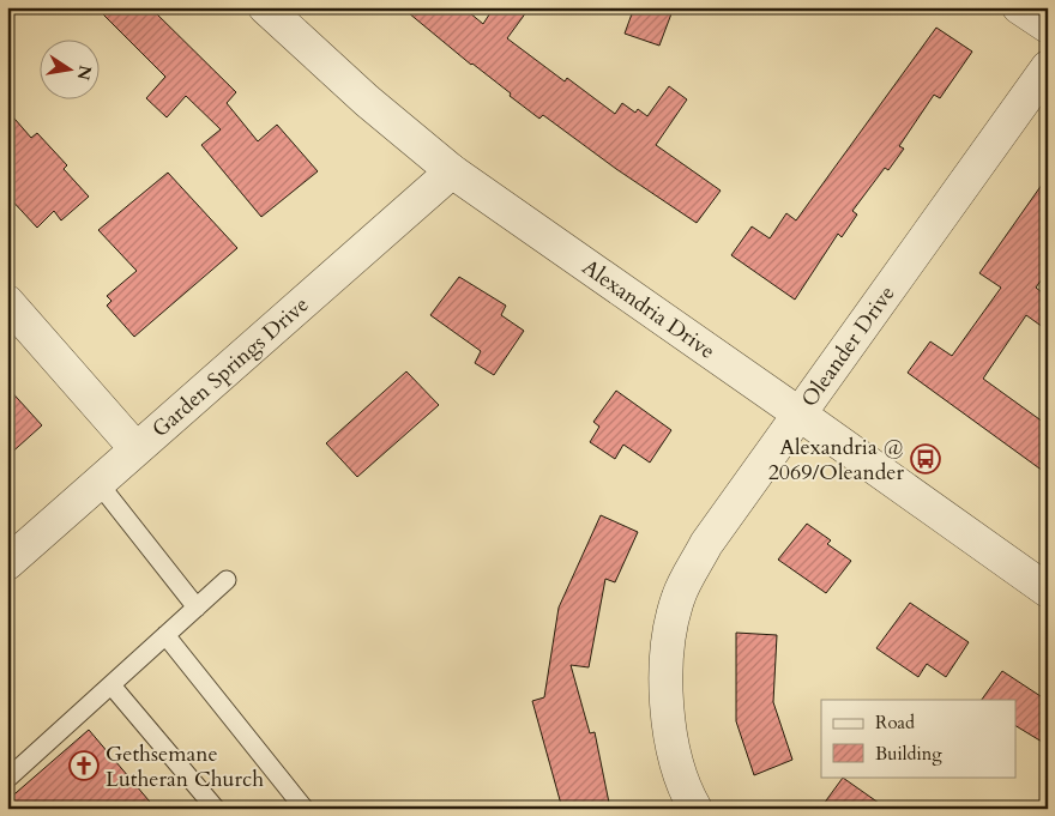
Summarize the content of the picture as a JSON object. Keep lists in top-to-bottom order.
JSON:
{
  "streets": {
    "street": ["Alexandria Drive", "Oleander Drive", "Garden Springs Drive"]
  },
  "crossings": [
    ["Alexandria Drive", "Oleander Drive"],
    ["Alexandria Drive", "Garden Springs Drive"]
  ],
  "places": {
    "bus stop": ["Alexandria @ 2069/Oleander"],
    "church": ["Gethsemane Lutheran Church"]
  },
  "legend": ["Road", "Building"],
  "north": "right"
}
